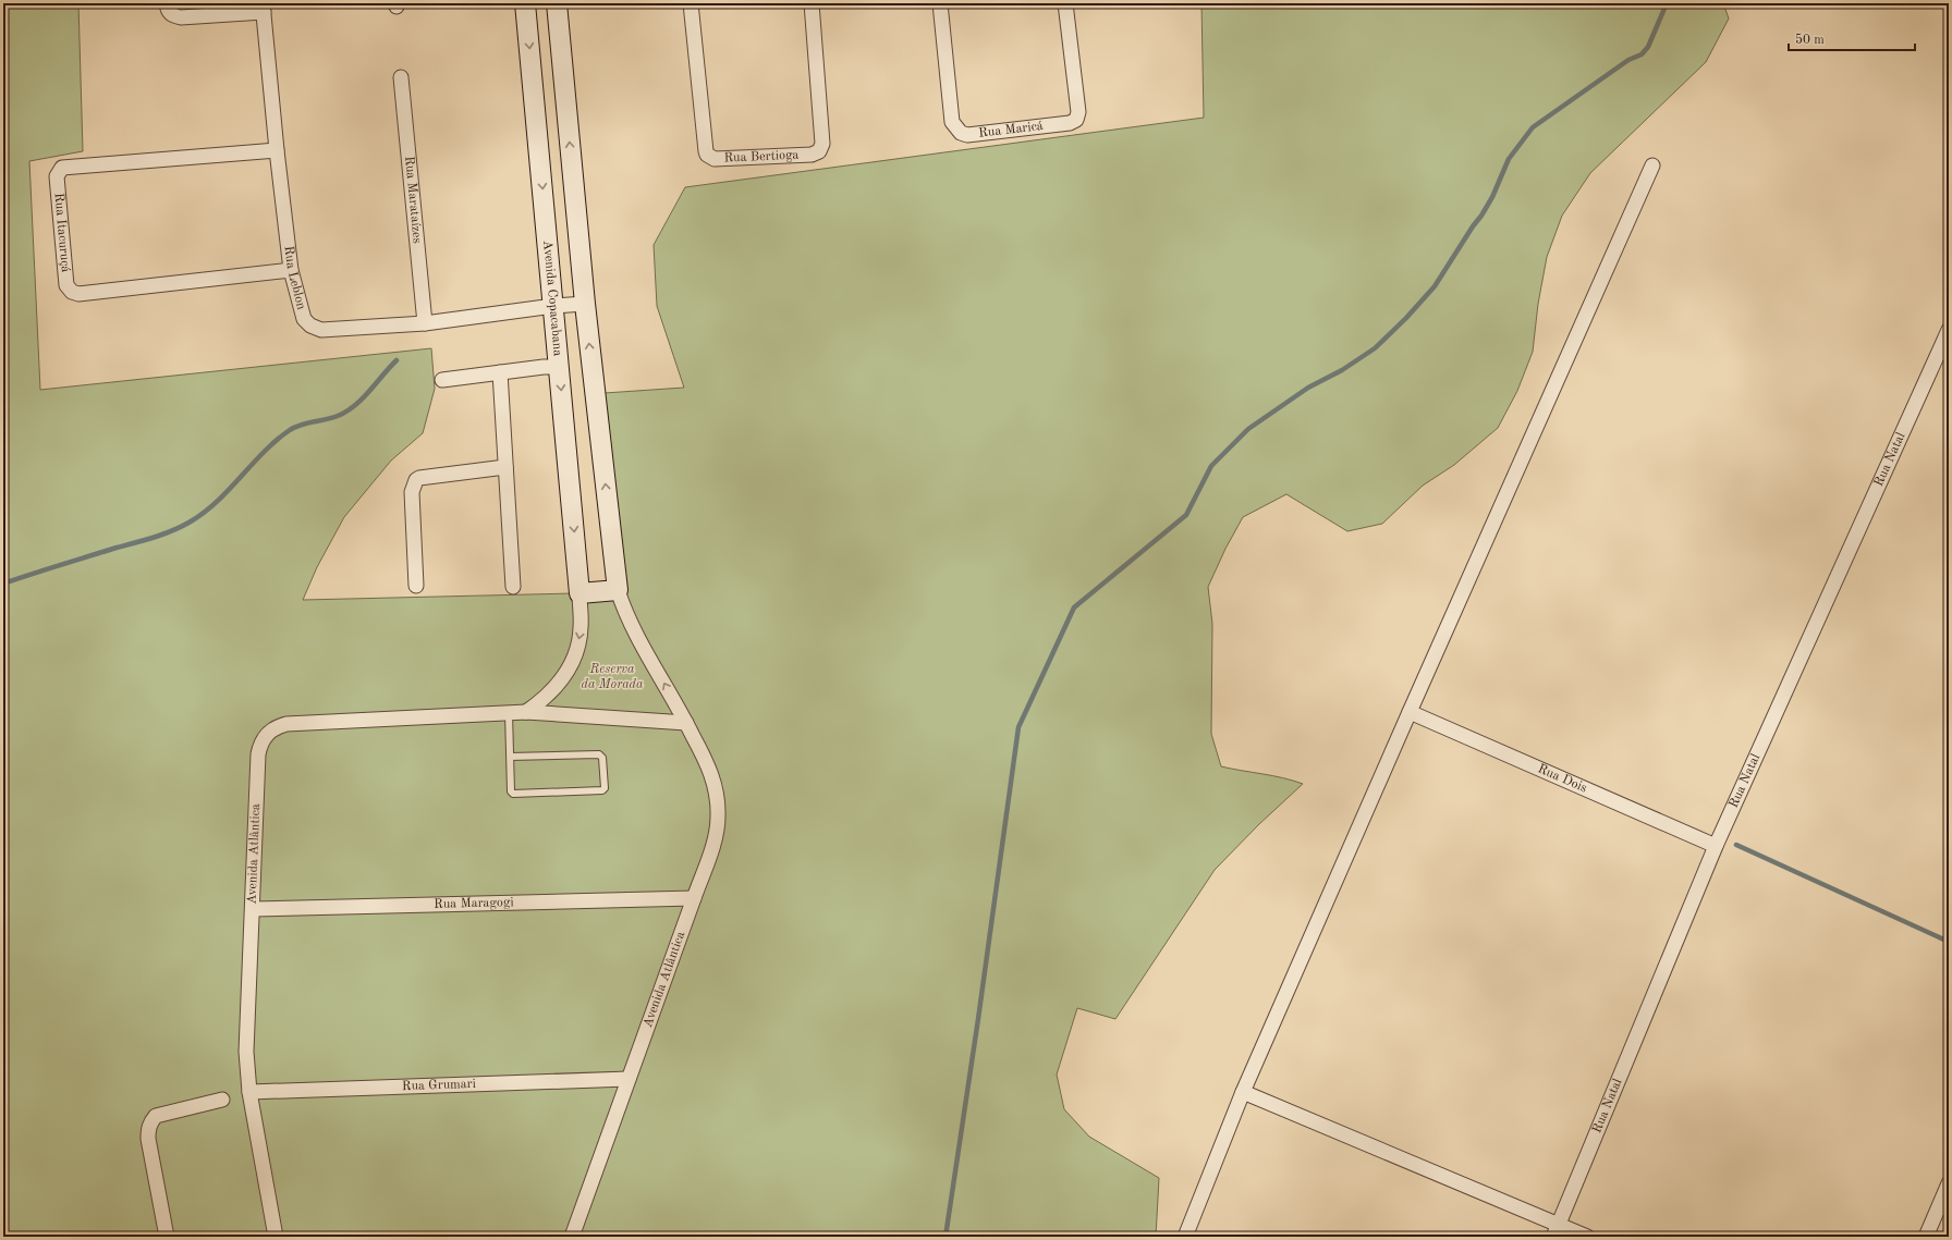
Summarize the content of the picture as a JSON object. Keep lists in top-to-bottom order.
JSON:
{
  "streets": {
    "street": [
      "Rua Maricá",
      "Rua Bertioga",
      "Rua Marataízes",
      "Rua Itacuruçá",
      "Rua Leblon",
      "Avenida Copacabana",
      "Rua Natal",
      "Rua Dois",
      "Avenida Atlântica",
      "Rua Maragogi",
      "Rua Grumari"
    ]
  },
  "crossings": [
    ["Rua Marataízes", "Rua Leblon"],
    ["Rua Itacuruçá", "Rua Leblon"],
    ["Rua Leblon", "Avenida Copacabana"],
    ["Rua Natal", "Rua Dois"],
    ["Avenida Atlântica", "Rua Maragogi"],
    ["Avenida Atlântica", "Rua Grumari"]
  ],
  "parks": ["Reserva da Morada"],
  "scale_bar": "50 m"
}
